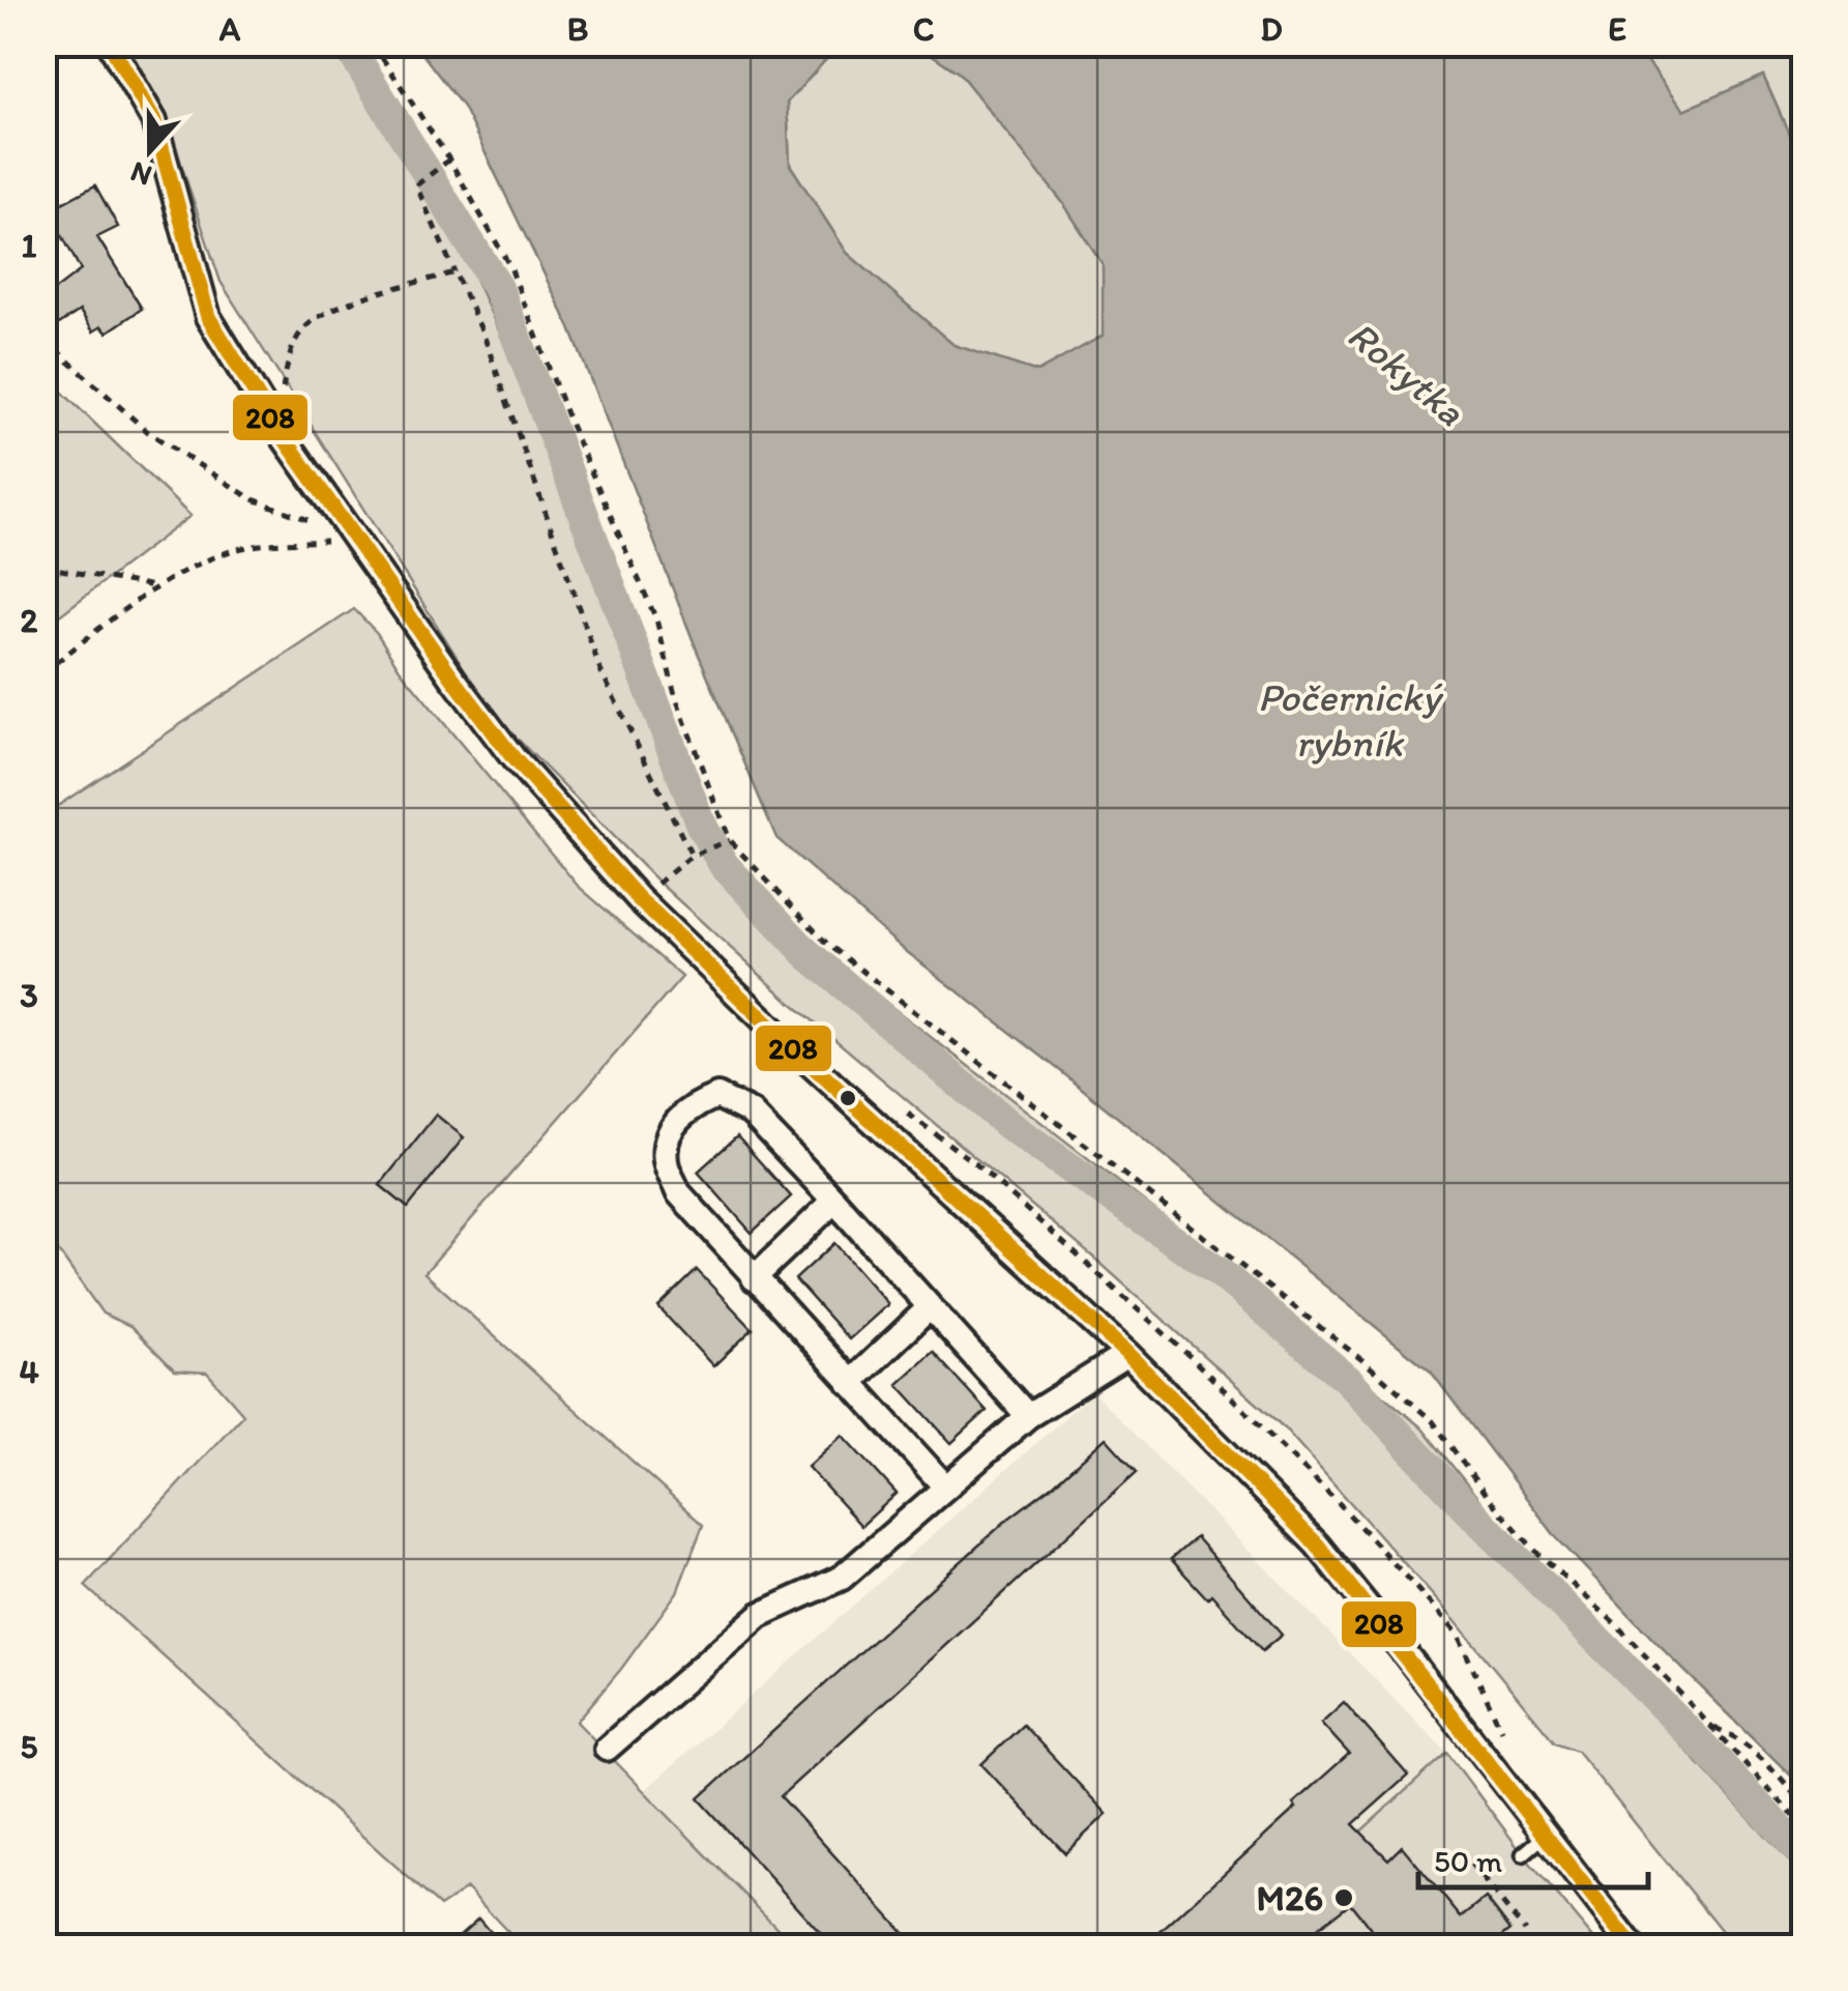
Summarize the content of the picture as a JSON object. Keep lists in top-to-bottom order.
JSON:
{
  "water": ["Rokytka", "Počernický rybník"],
  "places": ["M26"],
  "lines": ["transit line 208"],
  "scale_bar": "50 m",
  "north": "bottom",
  "grid": {
    "columns": [
      "A",
      "B",
      "C",
      "D",
      "E"
    ],
    "rows": [
      "1",
      "2",
      "3",
      "4",
      "5"
    ]
  }
}
